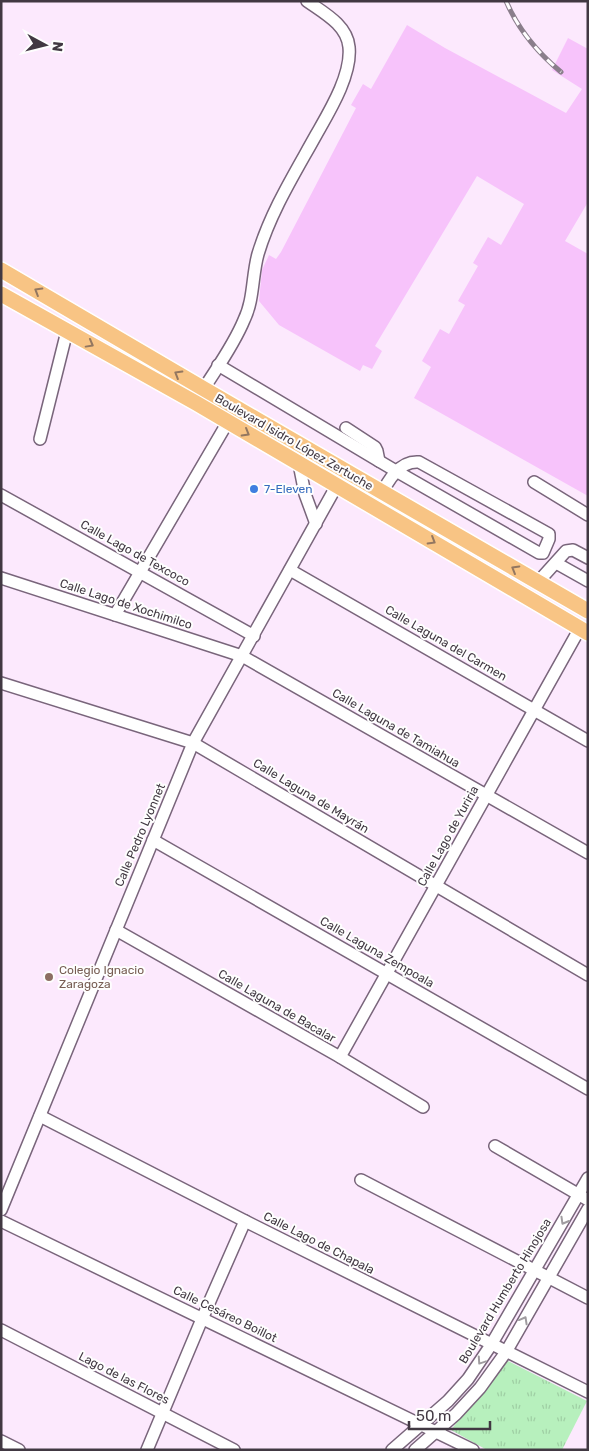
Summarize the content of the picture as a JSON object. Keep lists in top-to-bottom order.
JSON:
{
  "streets": {
    "main road": ["Boulevard Isidro López Zertuche"],
    "street": [
      "Calle Lago de Texcoco",
      "Calle Lago de Xochimilco",
      "Calle Laguna del Carmen",
      "Calle Laguna de Tamiahua",
      "Calle Laguna de Mayrán",
      "Calle Pedro Lyonnet",
      "Calle Lago de Yuriria",
      "Calle Laguna Zempoala",
      "Calle Laguna de Bacalar",
      "Calle Lago de Chapala",
      "Boulevard Humberto Hinojosa",
      "Calle Cesáreo Boillot",
      "Lago de las Flores"
    ]
  },
  "crossings": [
    ["Boulevard Isidro López Zertuche", "Calle Pedro Lyonnet"],
    ["Boulevard Isidro López Zertuche", "Calle Lago de Yuriria"],
    ["Calle Lago de Texcoco", "Calle Pedro Lyonnet"],
    ["Calle Lago de Xochimilco", "Calle Laguna de Tamiahua"],
    ["Calle Lago de Xochimilco", "Calle Pedro Lyonnet"],
    ["Calle Laguna del Carmen", "Calle Pedro Lyonnet"],
    ["Calle Laguna del Carmen", "Calle Lago de Yuriria"],
    ["Calle Laguna de Tamiahua", "Calle Pedro Lyonnet"],
    ["Calle Laguna de Tamiahua", "Calle Lago de Yuriria"],
    ["Calle Laguna de Mayrán", "Calle Pedro Lyonnet"],
    ["Calle Laguna de Mayrán", "Calle Lago de Yuriria"],
    ["Calle Pedro Lyonnet", "Calle Laguna Zempoala"],
    ["Calle Pedro Lyonnet", "Calle Laguna de Bacalar"],
    ["Calle Pedro Lyonnet", "Calle Lago de Chapala"],
    ["Calle Lago de Yuriria", "Calle Laguna Zempoala"],
    ["Calle Lago de Yuriria", "Calle Laguna de Bacalar"],
    ["Calle Lago de Chapala", "Boulevard Humberto Hinojosa"],
    ["Boulevard Humberto Hinojosa", "Calle Cesáreo Boillot"]
  ],
  "places": ["7-Eleven", "Colegio Ignacio Zaragoza"],
  "scale_bar": "50 m",
  "north": "right"
}
